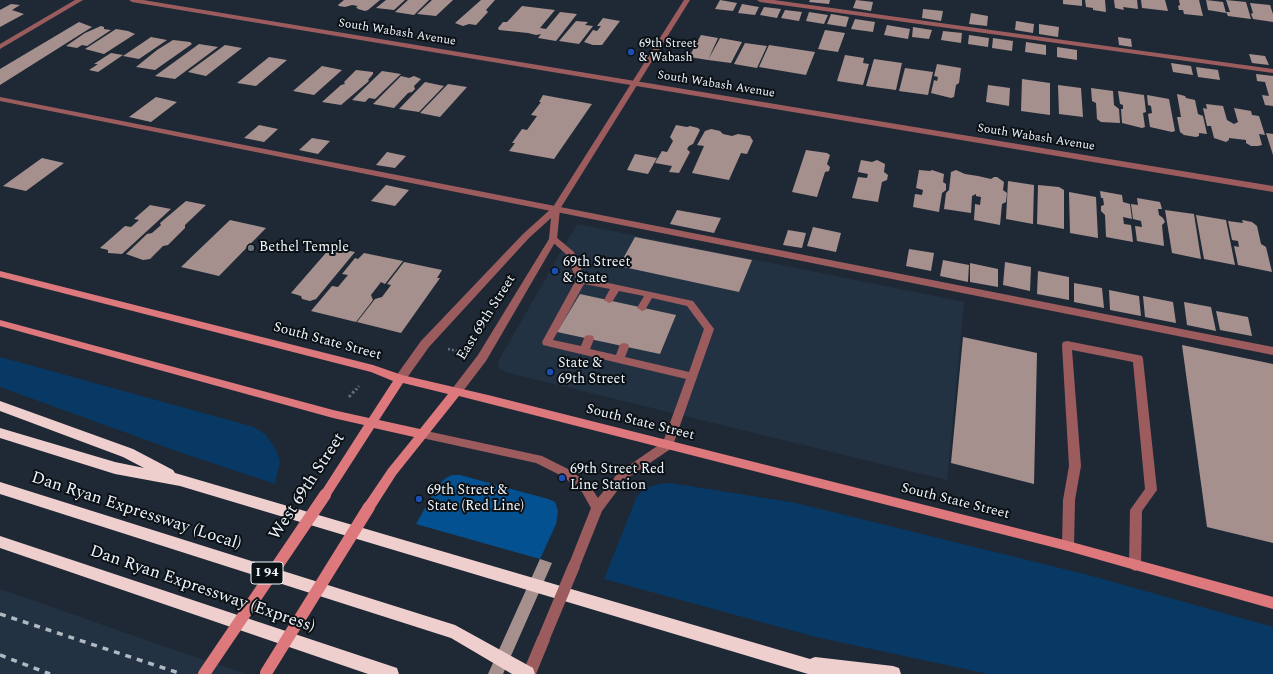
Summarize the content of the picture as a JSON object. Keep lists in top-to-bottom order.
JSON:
{
  "streets": {
    "highway": ["Dan Ryan Expressway (Local)", "I 94", "Dan Ryan Expressway (Express)"],
    "main road": ["East 69th Street", "South State Street", "West 69th Street"],
    "street": ["South Wabash Avenue"]
  },
  "crossings": [
    ["South Wabash Avenue", "East 69th Street"],
    ["East 69th Street", "South State Street"],
    ["East 69th Street", "West 69th Street"],
    ["South State Street", "West 69th Street"]
  ],
  "places": [
    "69th Street & Wabash",
    "Bethel Temple",
    "69th Street & State",
    "State & 69th Street",
    "69th Street Red Line Station",
    "69th Street & State (Red Line)"
  ]
}
